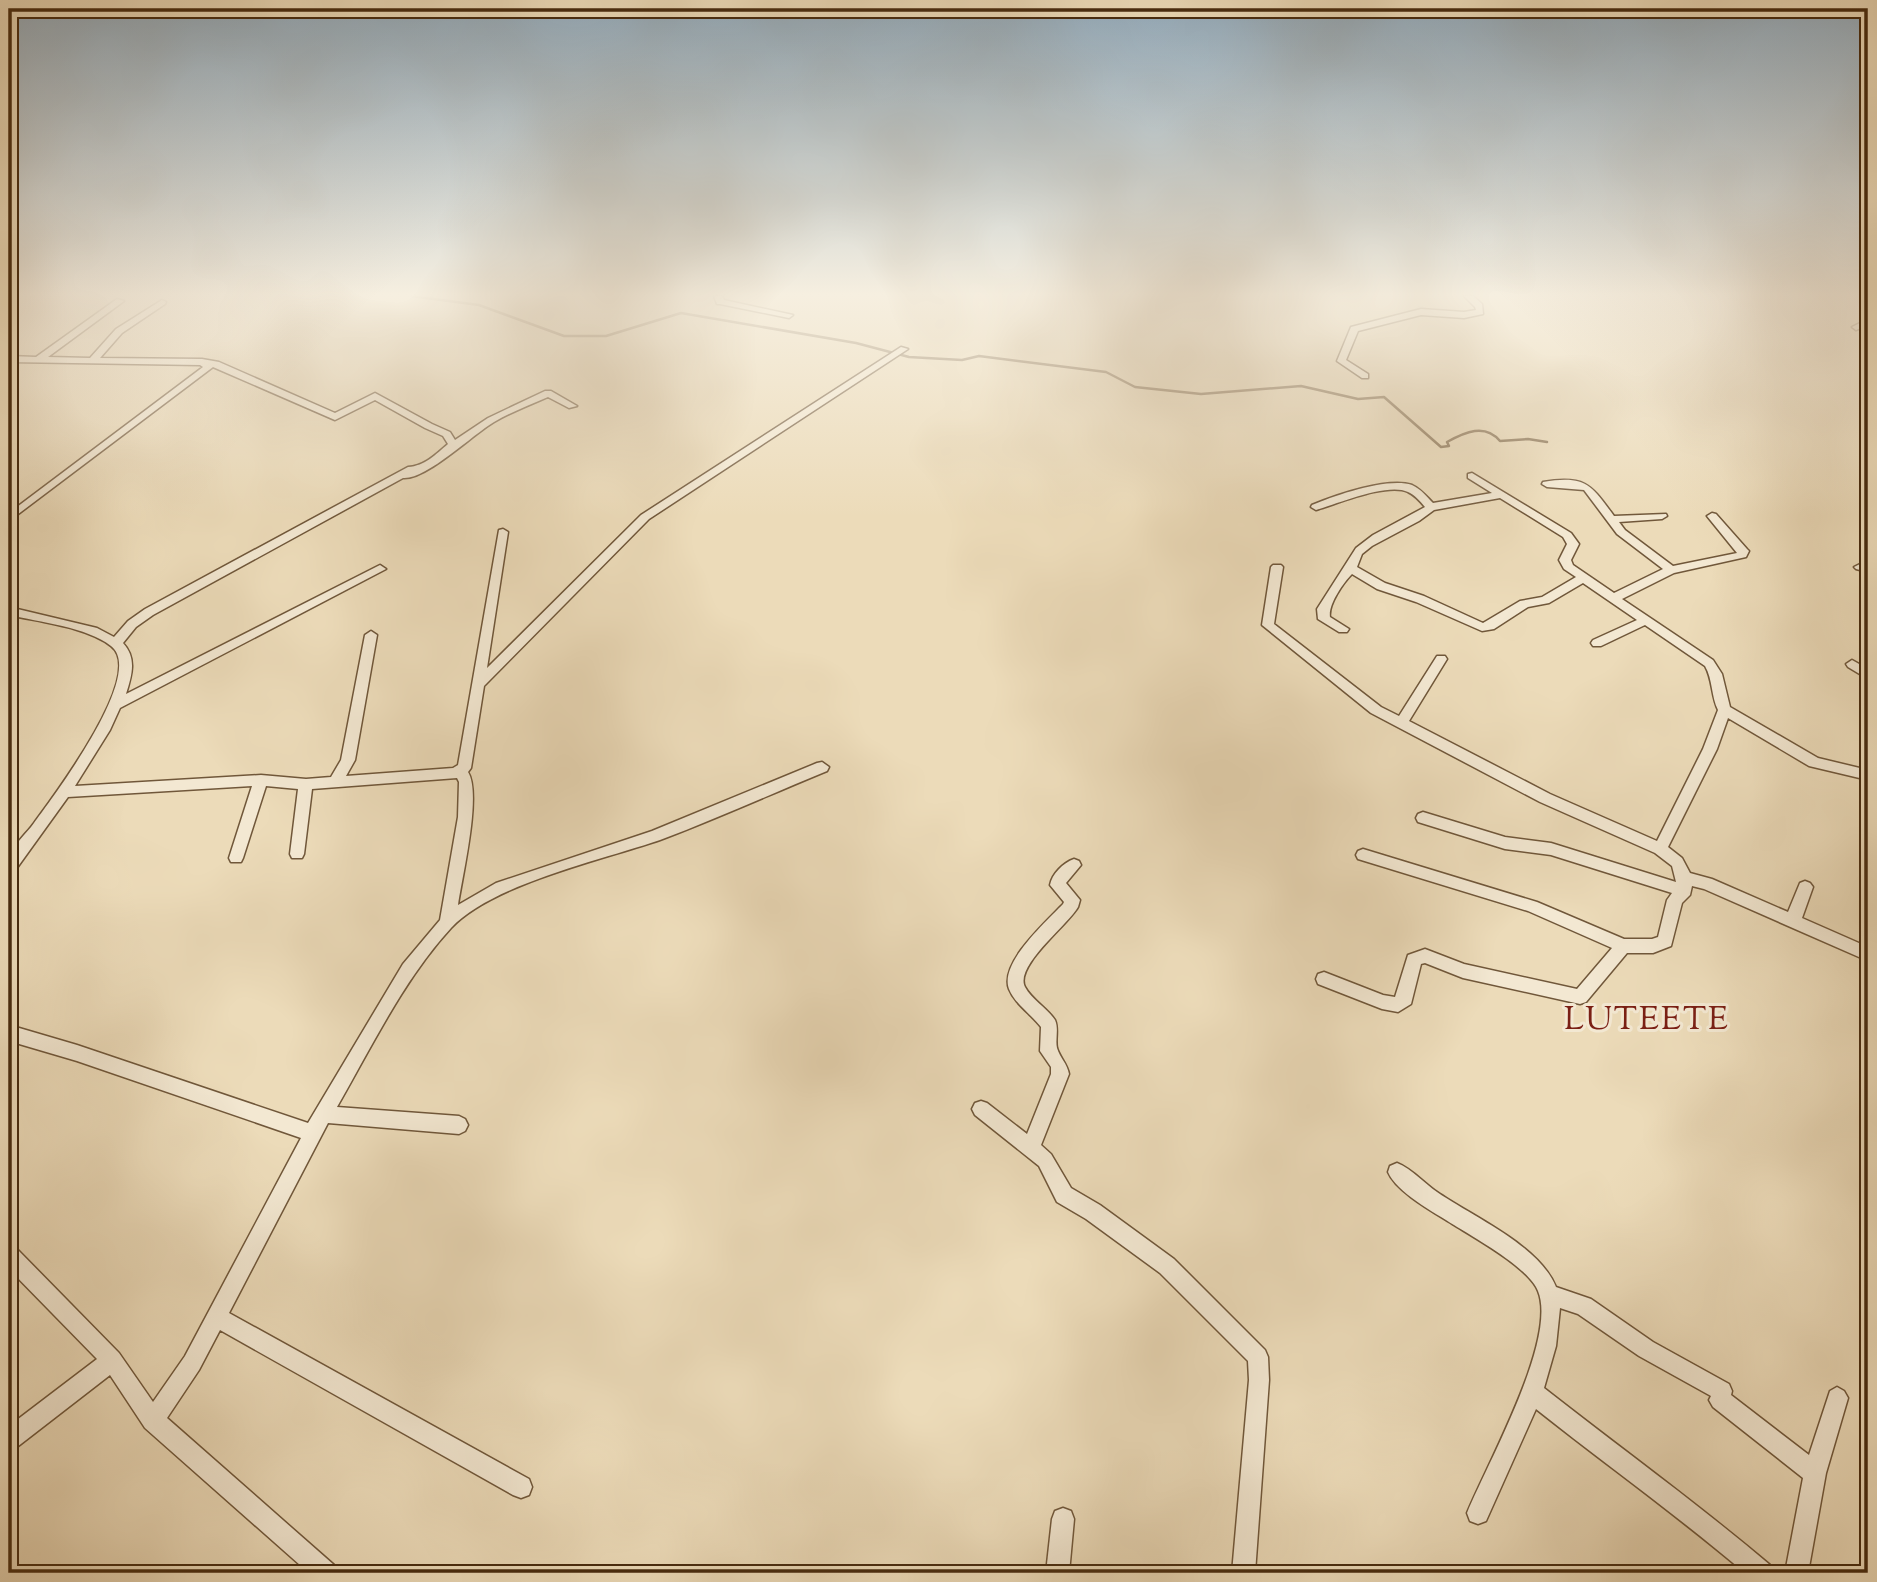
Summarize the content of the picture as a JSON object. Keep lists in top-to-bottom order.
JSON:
{
  "districts": ["LUTEETE"]
}
